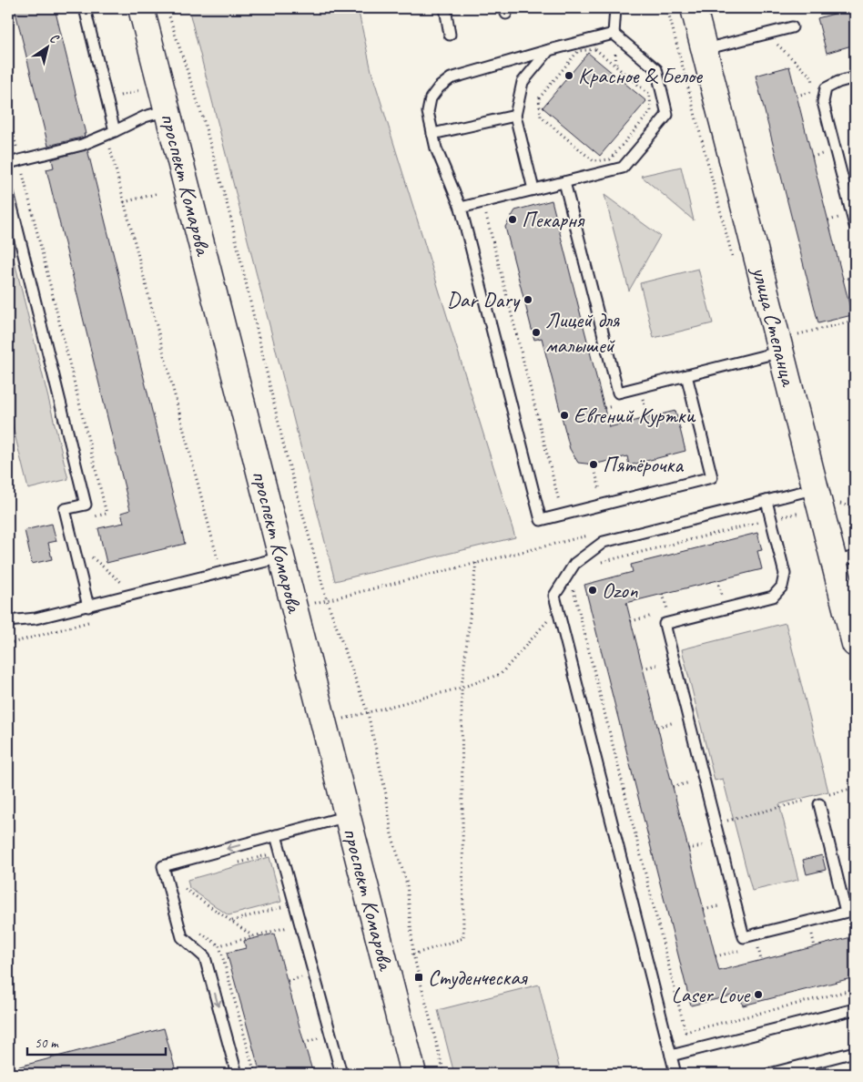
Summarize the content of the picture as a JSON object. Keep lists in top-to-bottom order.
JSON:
{
  "streets": {
    "main road": ["проспект Комарова", "улица Степанца"]
  },
  "places": {
    "other": [
      "Красное & Белое",
      "Пекарня",
      "Dar Dary",
      "Лицей для малышей",
      "Евгений Куртки",
      "Пятёрочка",
      "Ozon",
      "Laser Love"
    ],
    "transit": ["Студенческая"]
  },
  "scale_bar": "50 m",
  "north": "top right"
}
